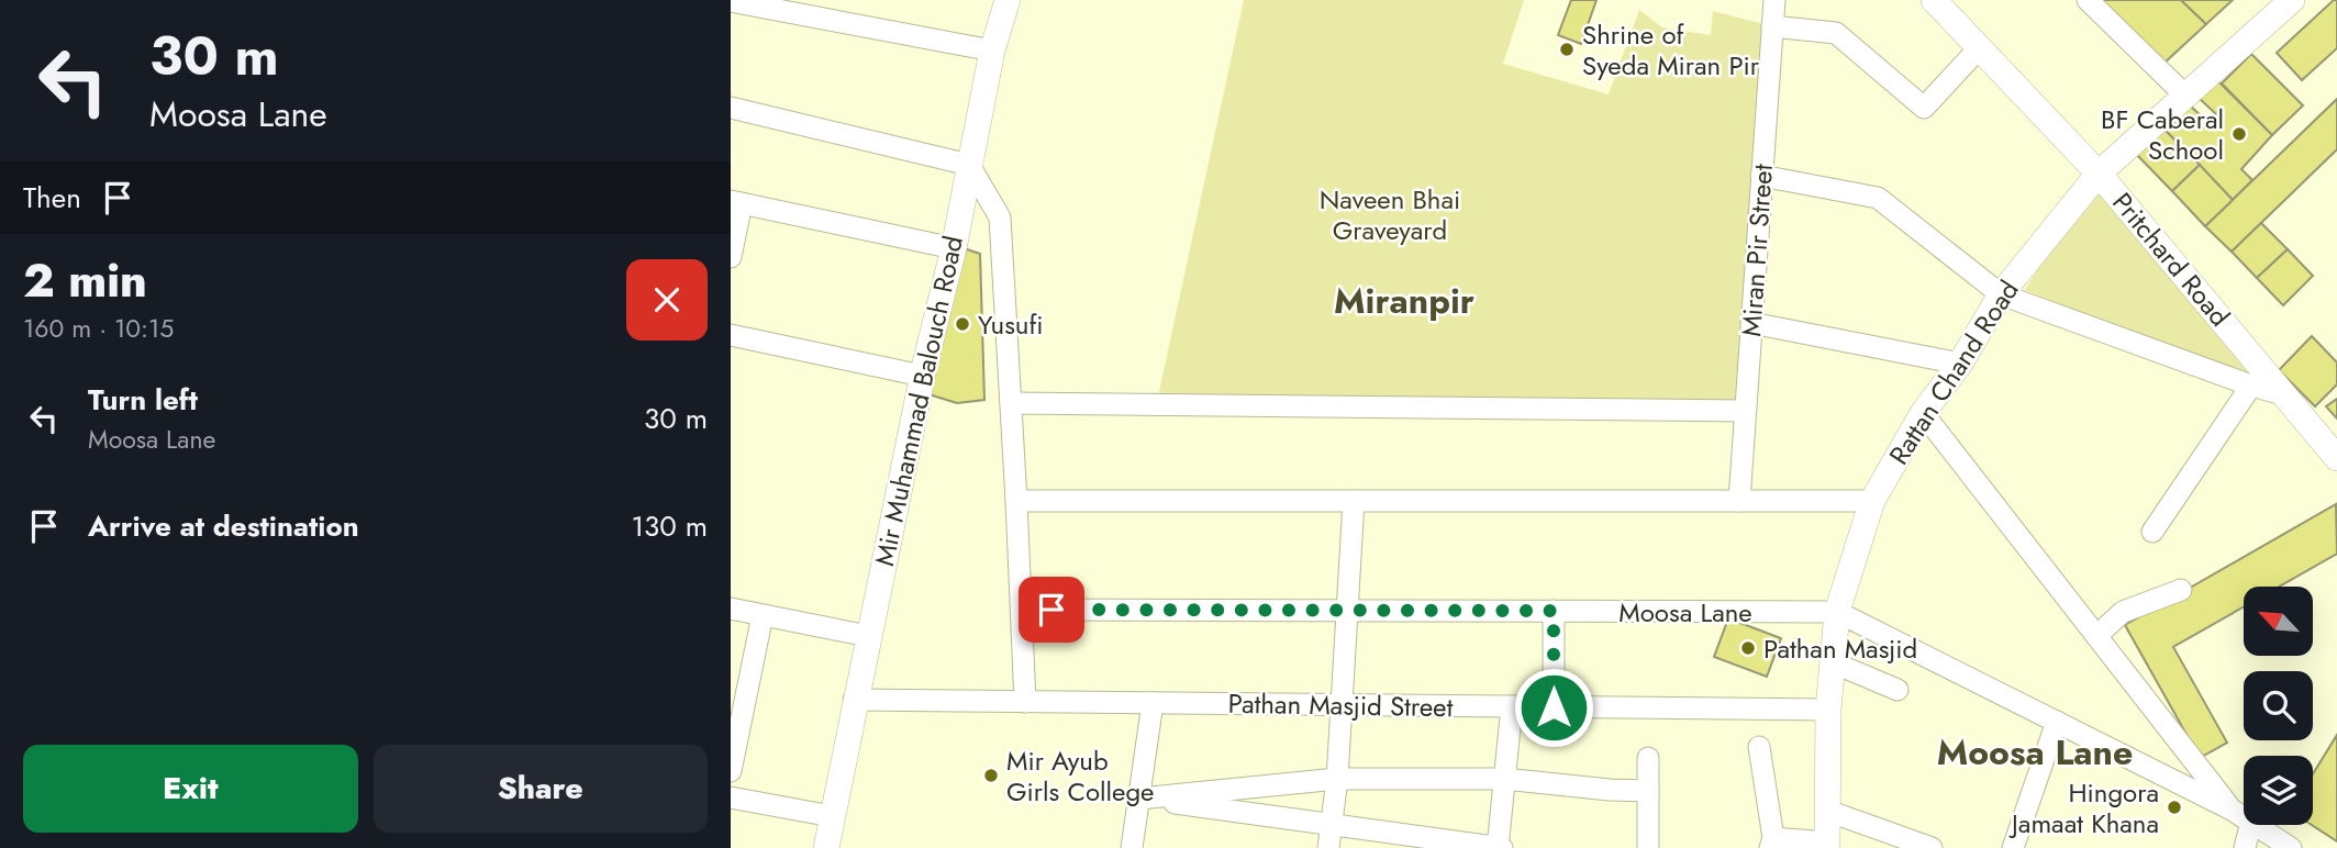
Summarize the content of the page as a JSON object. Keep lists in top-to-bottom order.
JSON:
{
  "streets": {
    "street": [
      "Miran Pir Street",
      "Pritchard Road",
      "Rattan Chand Road",
      "Mir Muhammad Balouch Road",
      "Moosa Lane",
      "Pathan Masjid Street"
    ]
  },
  "crossings": [
    ["Pritchard Road", "Rattan Chand Road"],
    ["Rattan Chand Road", "Moosa Lane"],
    ["Rattan Chand Road", "Pathan Masjid Street"],
    ["Mir Muhammad Balouch Road", "Pathan Masjid Street"]
  ],
  "districts": ["Miranpir", "Moosa Lane"],
  "parks": ["Naveen Bhai Graveyard"],
  "places": [
    "Shrine of Syeda Miran Pir",
    "BF Caberal School",
    "Yusufi",
    "Pathan Masjid",
    "Mir Ayub Girls College",
    "Hingora Jamaat Khana"
  ],
  "north": "top left",
  "page": {
    "turn": ["30 m", "Moosa Lane"],
    "then": "Then",
    "heading": ["2 min", "160 m · 10:15"],
    "list": [
      {
        "name": "Turn left",
        "note": "Moosa Lane",
        "value": "30 m"
      },
      {
        "name": "Arrive at destination",
        "value": "130 m"
      }
    ],
    "buttons": ["Exit", "Share"]
  }
}
